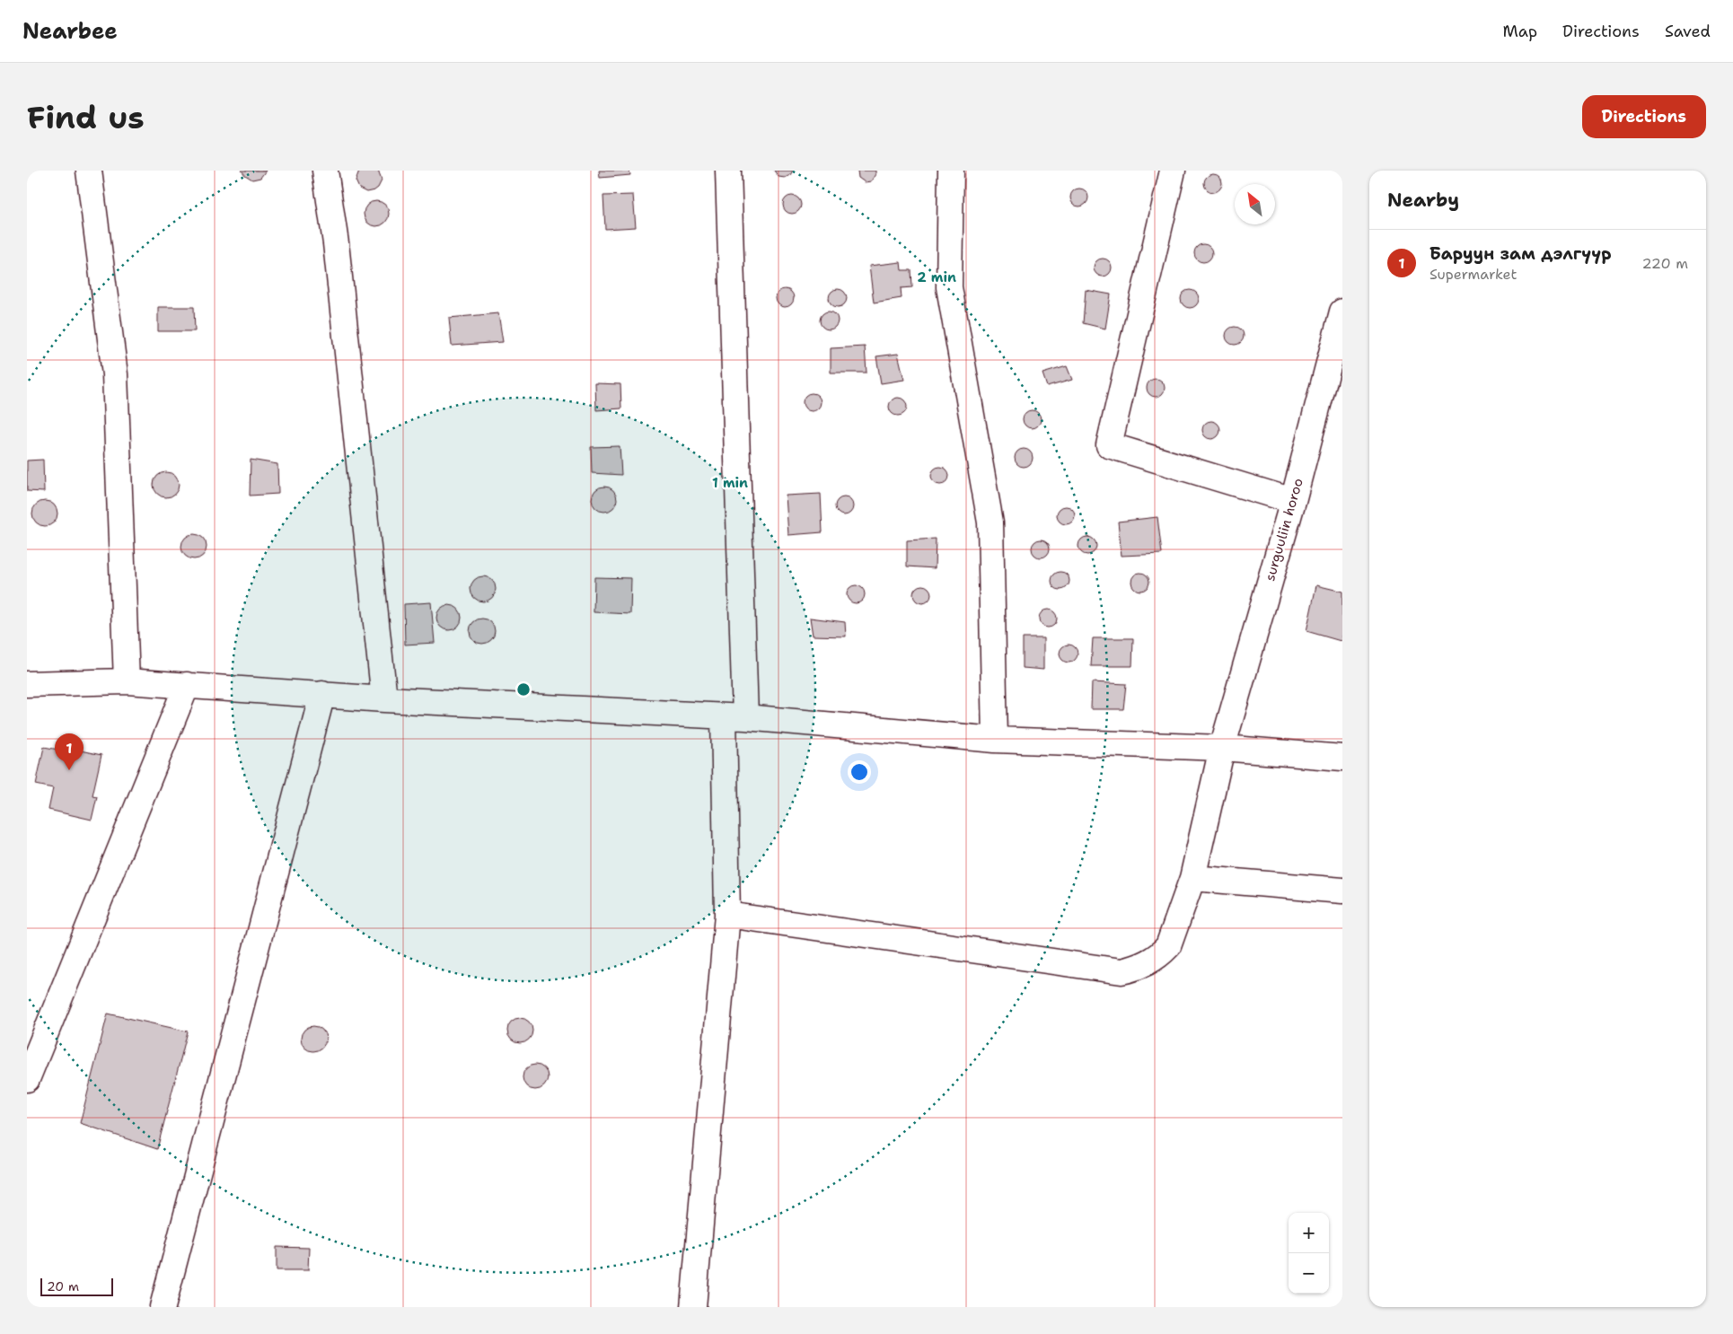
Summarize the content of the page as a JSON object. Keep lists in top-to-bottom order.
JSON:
{
  "streets": {
    "street": ["surguuliin horoo"]
  },
  "scale_bar": "20 m",
  "north": "top left",
  "page": {
    "header": "Nearbee",
    "nav": ["Map", "Directions", "Saved"],
    "buttons": "Directions",
    "title": "Find us",
    "heading": "Nearby",
    "list": [
      {
        "mark": "1",
        "name": "Баруун зам дэлгүүр",
        "note": "Supermarket",
        "value": "220 m"
      }
    ],
    "pins": "1",
    "map_buttons": ["+", "−"],
    "scale": "20 m"
  },
  "rings": ["2 min", "1 min"]
}
